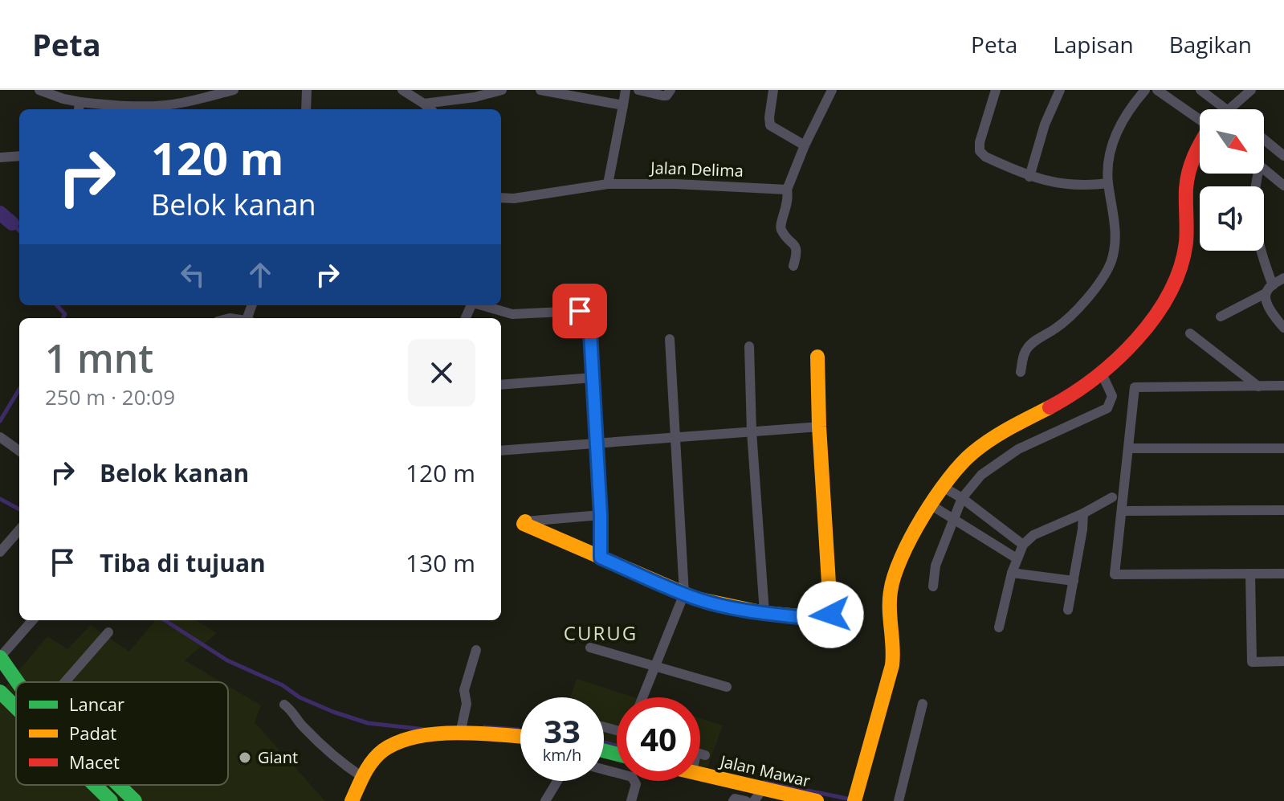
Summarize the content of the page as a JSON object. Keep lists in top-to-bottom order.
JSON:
{
  "streets": {
    "main road": ["Jalan Mawar"],
    "street": ["Jalan Delima"]
  },
  "districts": ["CURUG"],
  "places": ["Giant"],
  "legend": ["Lancar", "Padat", "Macet"],
  "north": "bottom right",
  "page": {
    "header": "Peta",
    "nav": ["Peta", "Lapisan", "Bagikan"],
    "turn": ["120 m", "Belok kanan"],
    "heading": ["1 mnt", "250 m · 20:09"],
    "list": [
      {
        "name": "Belok kanan",
        "value": "120 m"
      },
      {
        "name": "Tiba di tujuan",
        "value": "130 m"
      }
    ],
    "speed": "33 km/h",
    "limit": "40"
  }
}
